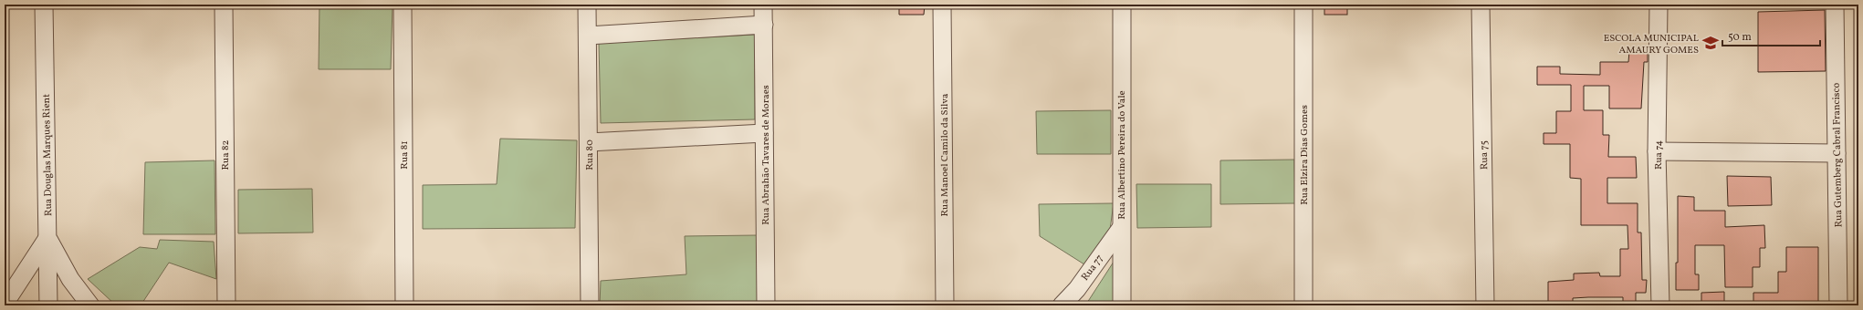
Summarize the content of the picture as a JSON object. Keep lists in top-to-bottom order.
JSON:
{
  "streets": {
    "street": [
      "Rua Douglas Marques Rient",
      "Rua 82",
      "Rua 81",
      "Rua 80",
      "Rua Abrahão Tavares de Moraes",
      "Rua Manoel Camilo da Silva",
      "Rua Albertino Pereira do Vale",
      "Rua Elzira Dias Gomes",
      "Rua 75",
      "Rua 74",
      "Rua Gutemberg Cabral Francisco",
      "Rua 77"
    ]
  },
  "crossings": [
    ["Rua Albertino Pereira do Vale", "Rua 77"]
  ],
  "places": {
    "school or university": ["ESCOLA MUNICIPAL AMAURY GOMES"]
  },
  "scale_bar": "50 m"
}
